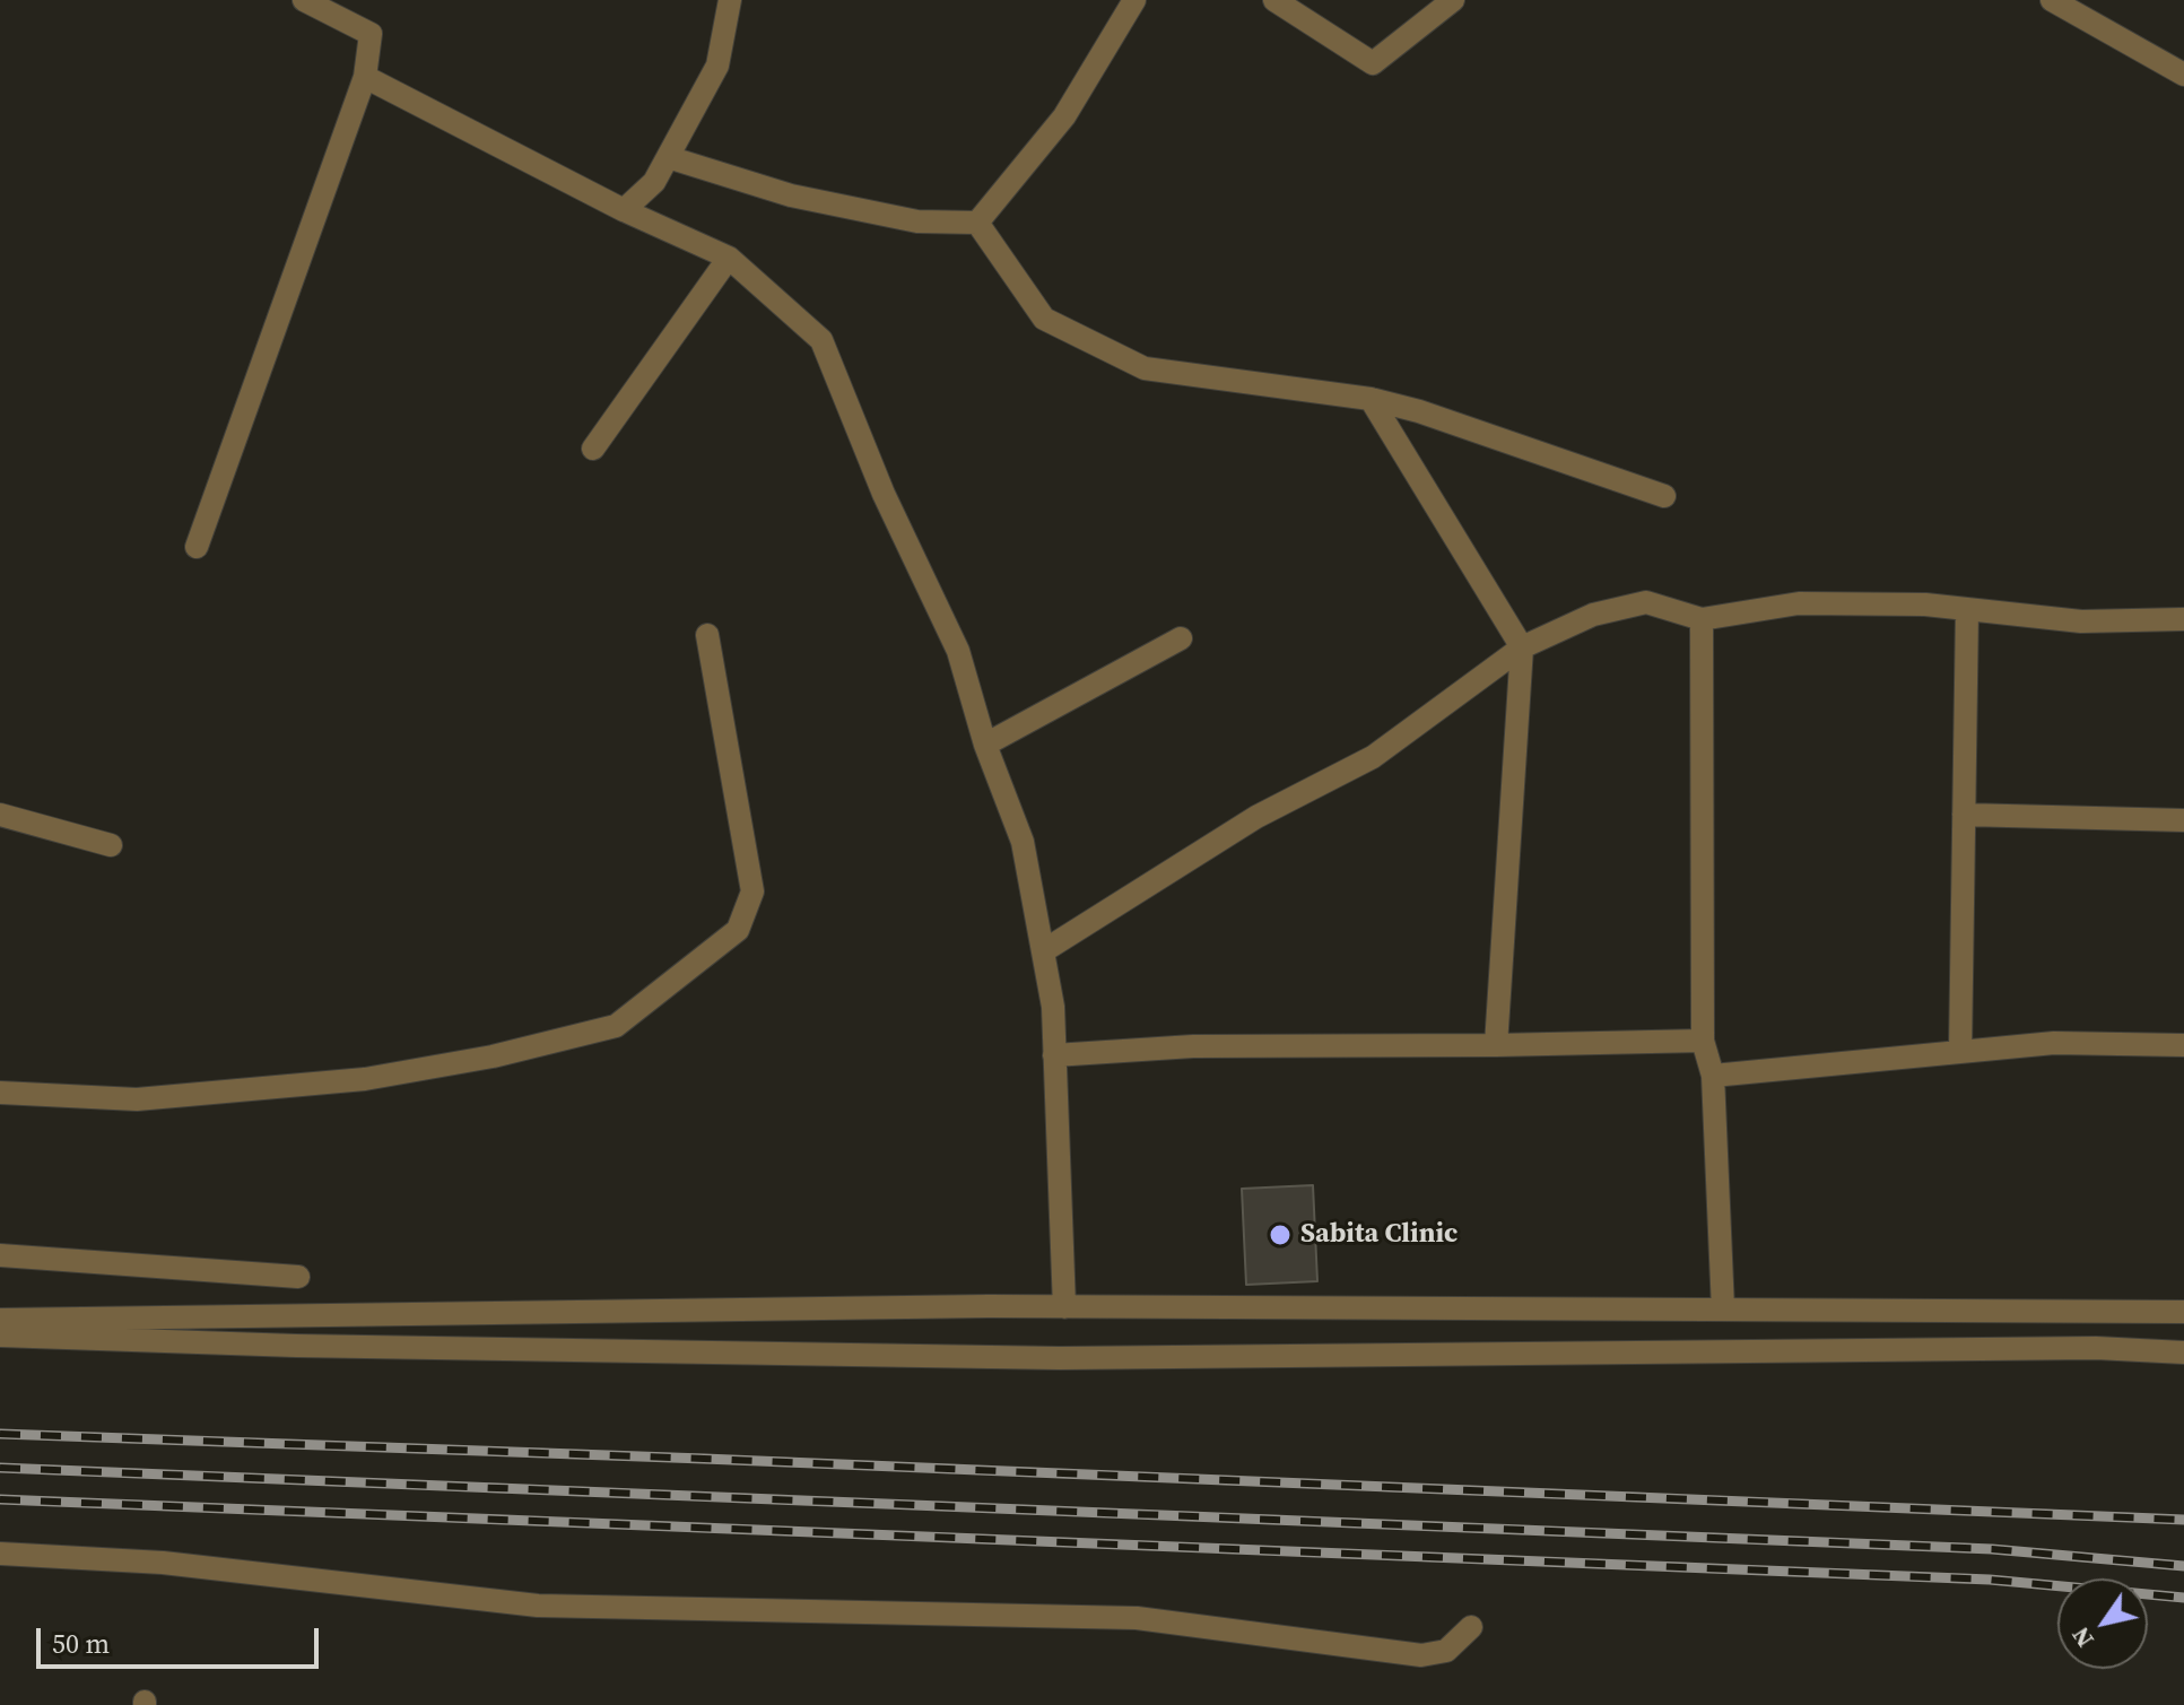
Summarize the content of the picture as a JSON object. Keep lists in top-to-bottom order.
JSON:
{
  "places": ["Sabita Clinic"],
  "scale_bar": "50 m",
  "north": "bottom left"
}
